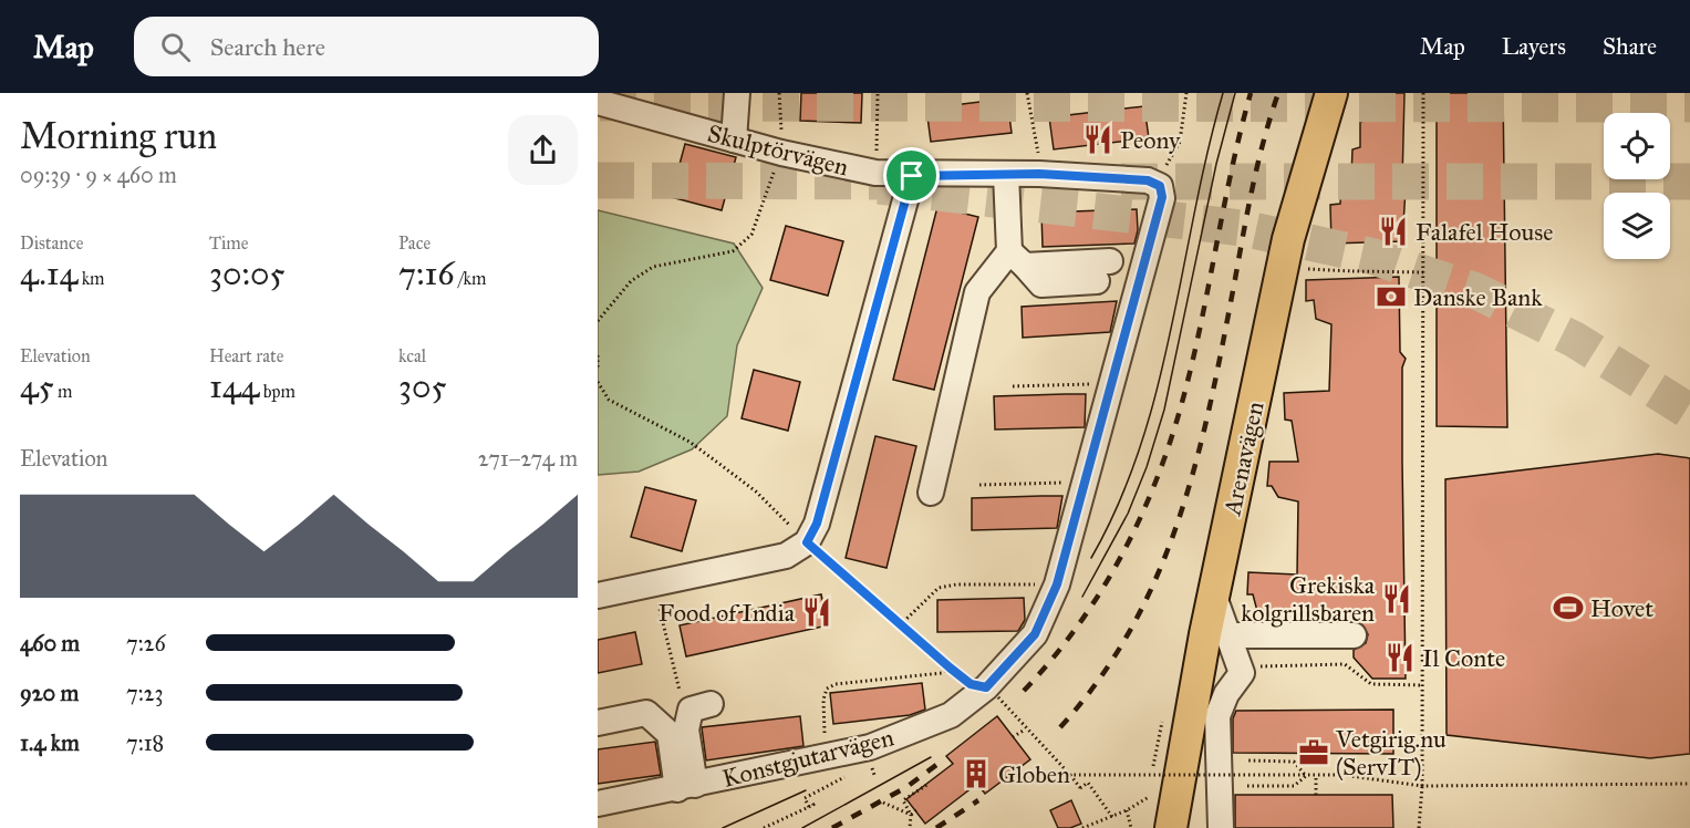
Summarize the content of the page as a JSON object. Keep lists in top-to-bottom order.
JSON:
{
  "streets": {
    "main road": ["Arenavägen"],
    "street": ["Skulptörvägen", "Konstgjutarvägen"]
  },
  "crossings": [
    ["Skulptörvägen", "Konstgjutarvägen"]
  ],
  "places": {
    "restaurant": [
      "Peony",
      "Falafel House",
      "Grekiska kolgrillsbaren",
      "Food of India",
      "Il Conte"
    ],
    "bank": ["Danske Bank"],
    "sports": ["Hovet"],
    "office": ["Vetgirig.nu (ServIT)"],
    "building": ["Globen"]
  },
  "page": {
    "header": "Map",
    "search": "Search here",
    "nav": ["Map", "Layers", "Share"],
    "heading": ["Morning run", "09:39 · 9 × 460 m"],
    "stats": [
      ["Distance", "4.14 km"],
      ["Time", "30:05"],
      ["Pace", "7:16 /km"],
      ["Elevation", "45 m"],
      ["Heart rate", "144 bpm"],
      ["kcal", "305"]
    ],
    "chart": ["Elevation", "271–274 m"],
    "list": [
      {
        "name": "460 m",
        "note": "7:26"
      },
      {
        "name": "920 m",
        "note": "7:23"
      },
      {
        "name": "1.4 km",
        "note": "7:18"
      }
    ]
  }
}
